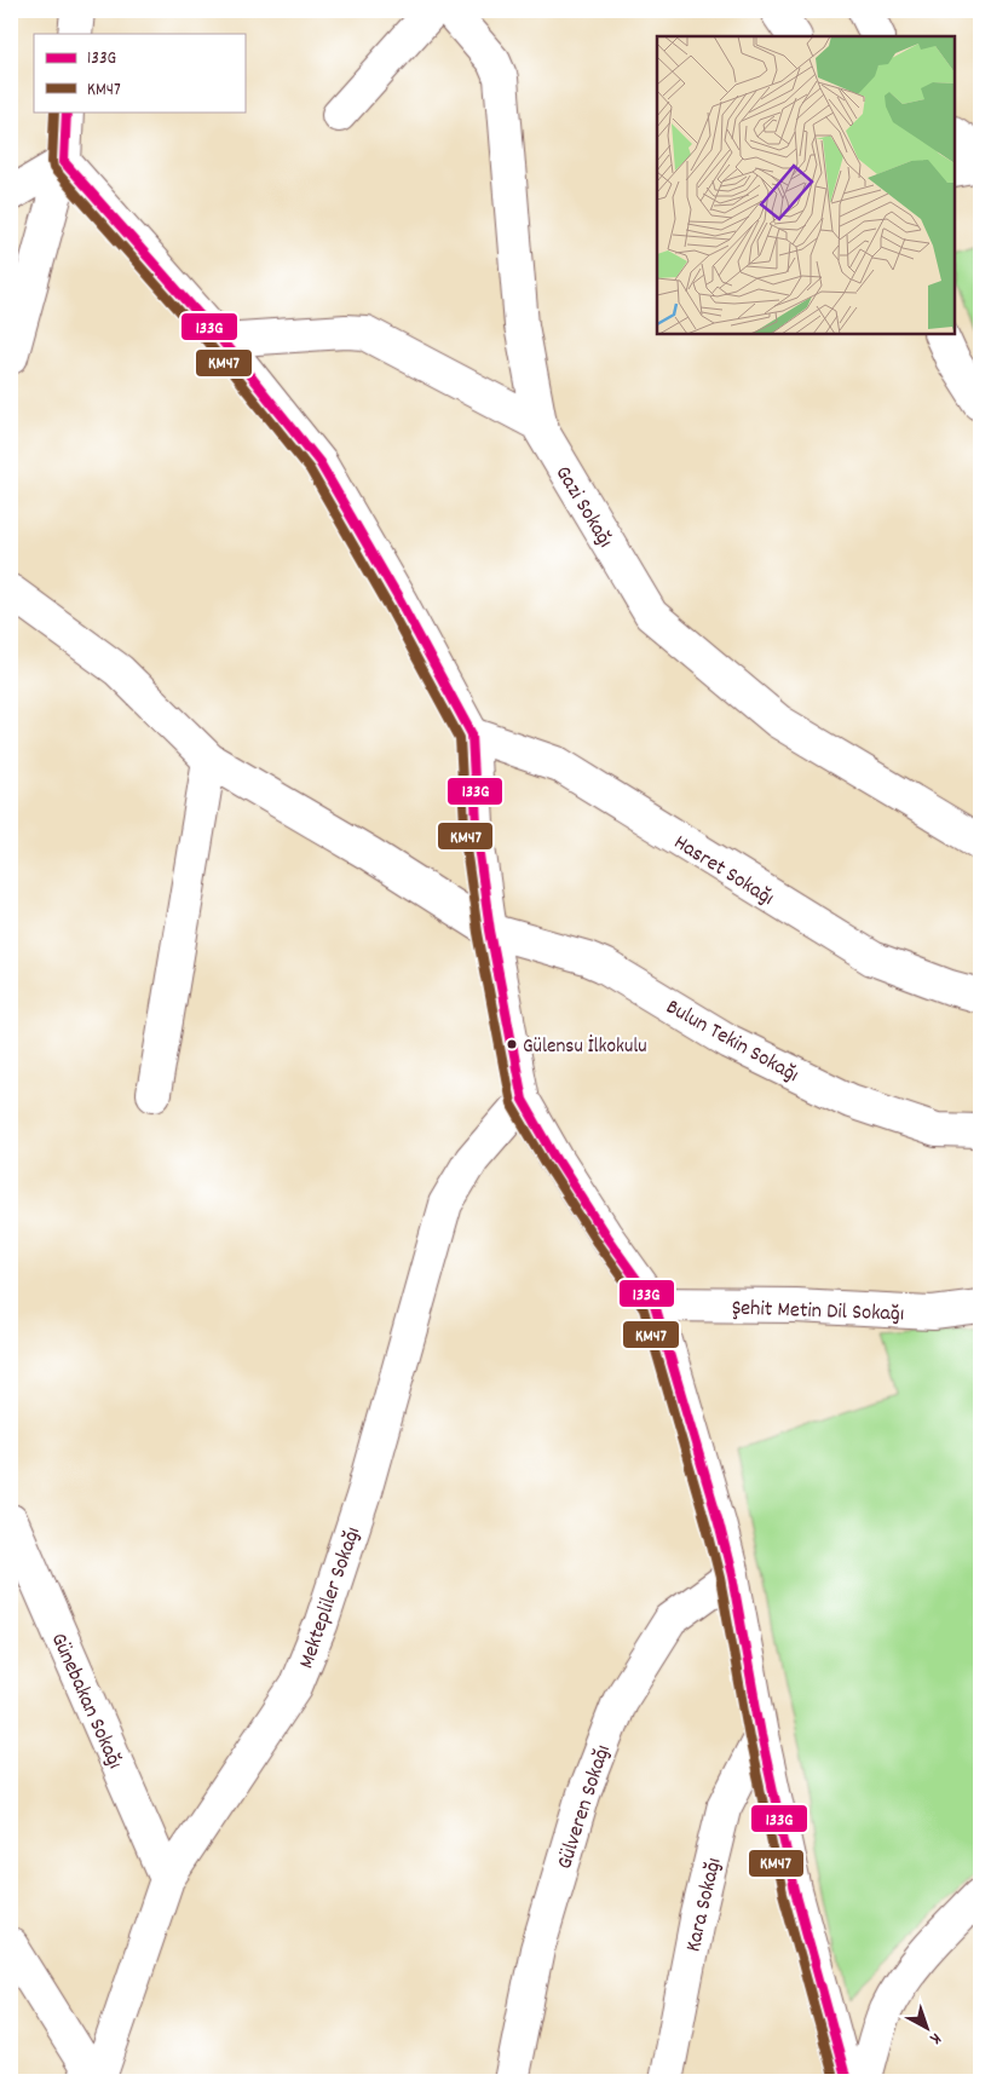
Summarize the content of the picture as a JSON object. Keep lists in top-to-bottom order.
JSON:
{
  "streets": {
    "street": [
      "Gazi Sokağı",
      "Hasret Sokağı",
      "Bulun Tekin Sokağı",
      "Şehit Metin Dil Sokağı",
      "Mektepliler Sokağı",
      "Günebakan Sokağı",
      "Gülveren Sokağı",
      "Kara Sokağı"
    ]
  },
  "crossings": [
    ["Mektepliler Sokağı", "Günebakan Sokağı"]
  ],
  "places": ["Gülensu İlkokulu"],
  "lines": ["transit line 133G", "transit line KM47"],
  "legend": ["133G", "KM47"],
  "north": "bottom right"
}
